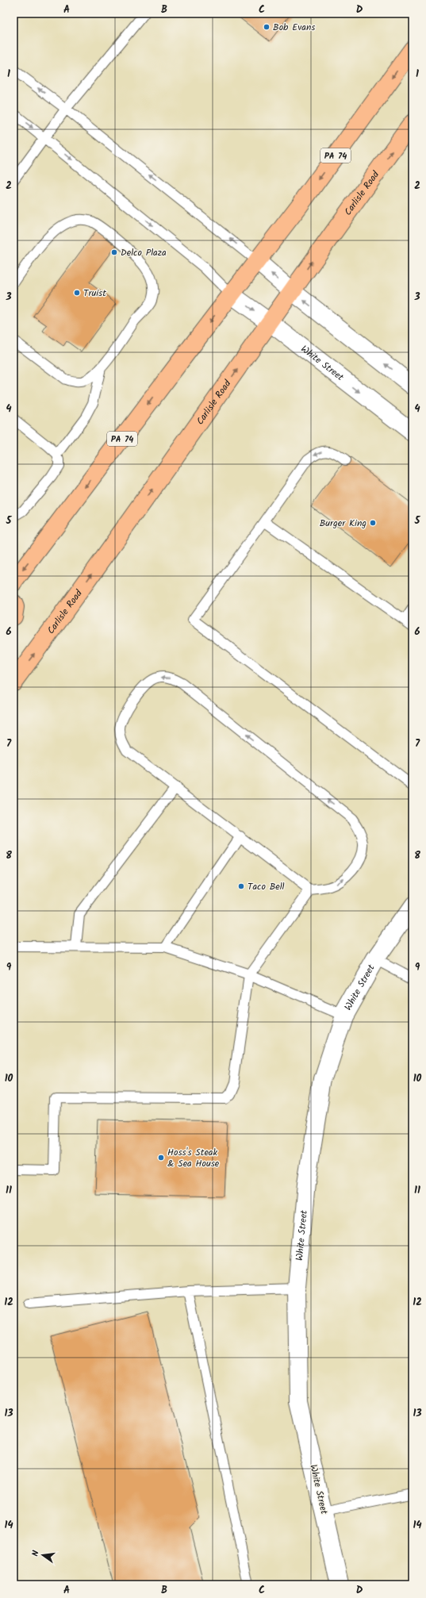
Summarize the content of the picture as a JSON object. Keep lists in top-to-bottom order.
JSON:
{
  "streets": {
    "main road": ["PA 74", "Carlisle Road"],
    "street": ["White Street"]
  },
  "crossings": [
    ["PA 74", "White Street"],
    ["Carlisle Road", "White Street"]
  ],
  "places": [
    "Bob Evans",
    "Delco Plaza",
    "Truist",
    "Burger King",
    "Taco Bell",
    "Hoss's Steak & Sea House"
  ],
  "north": "left",
  "grid": {
    "columns": [
      "A",
      "B",
      "C",
      "D"
    ],
    "rows": [
      "1",
      "2",
      "3",
      "4",
      "5",
      "6",
      "7",
      "8",
      "9",
      "10",
      "11",
      "12",
      "13",
      "14"
    ]
  }
}
